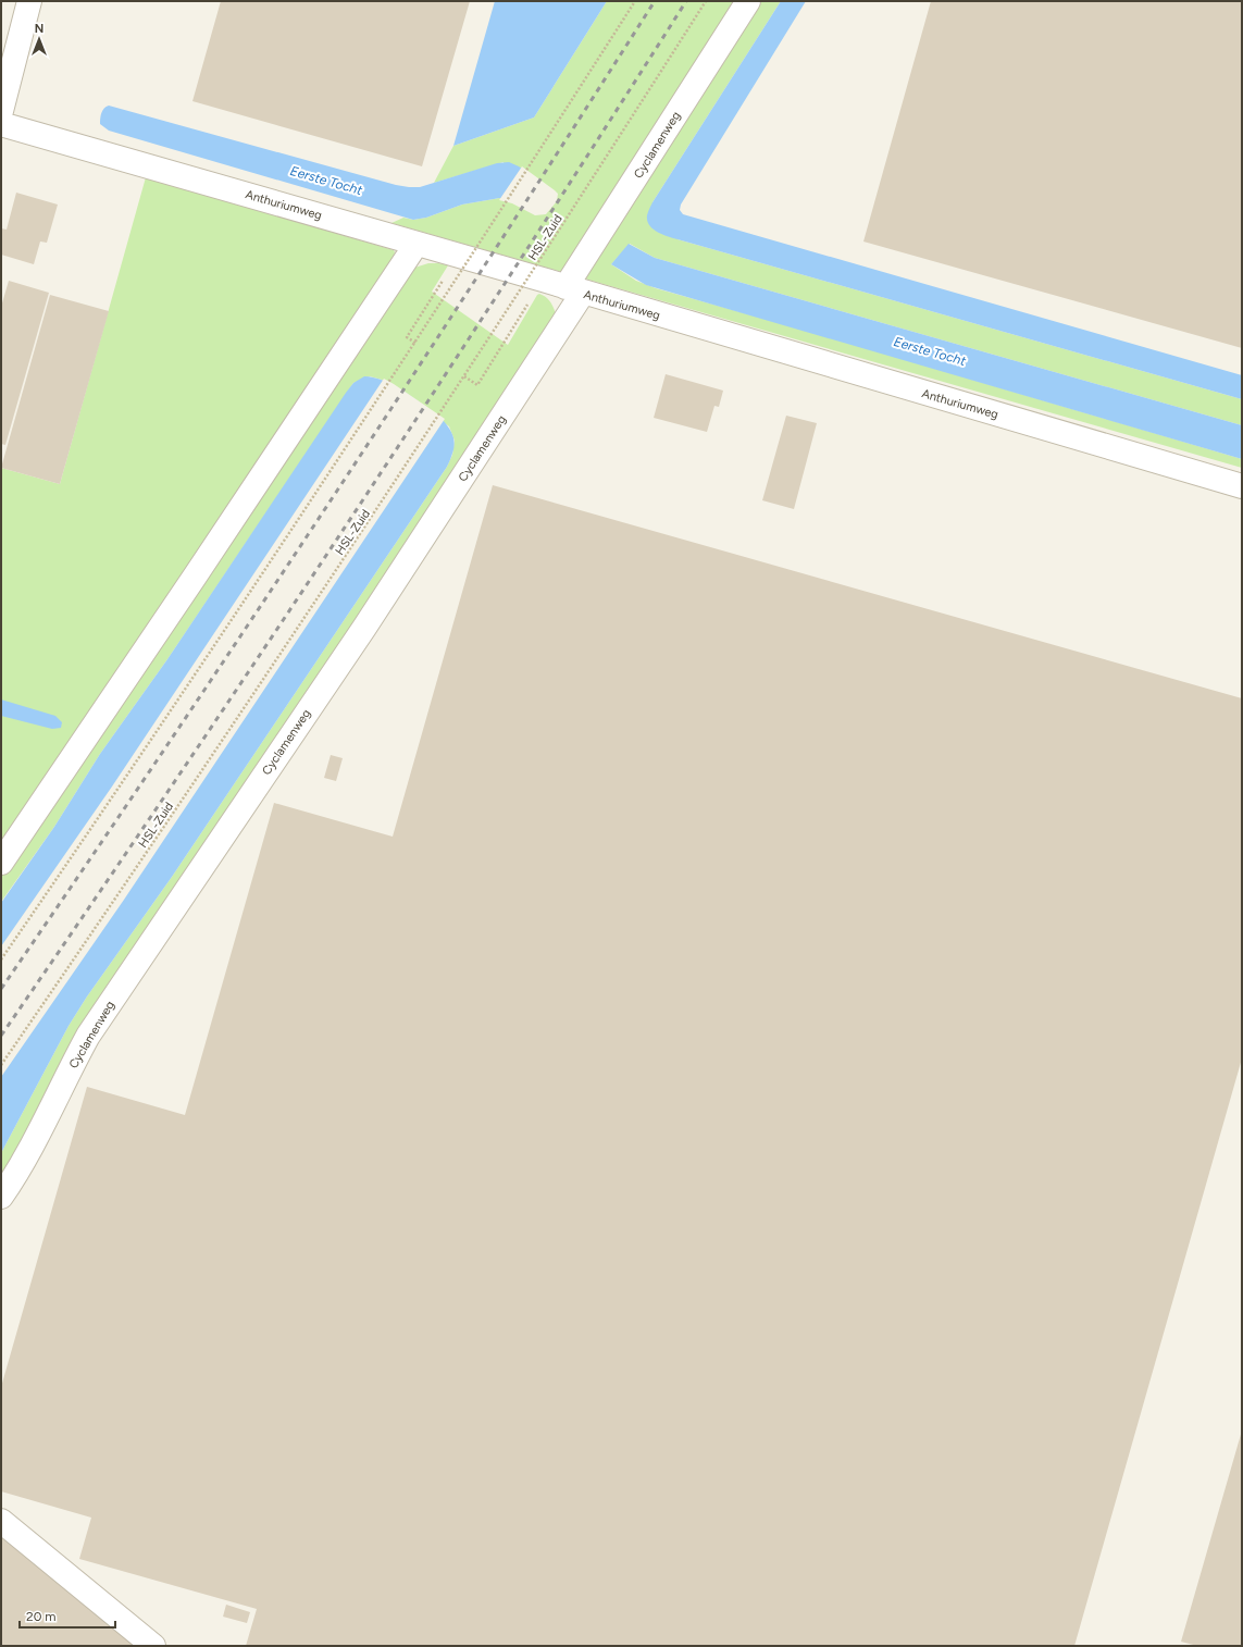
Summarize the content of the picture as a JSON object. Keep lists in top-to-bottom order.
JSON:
{
  "streets": {
    "street": ["Cyclamenweg", "Anthuriumweg"],
    "path": ["HSL-Zuid"]
  },
  "crossings": [
    ["Cyclamenweg", "Anthuriumweg"]
  ],
  "water": ["Eerste Tocht"],
  "scale_bar": "20 m",
  "north": "top"
}
